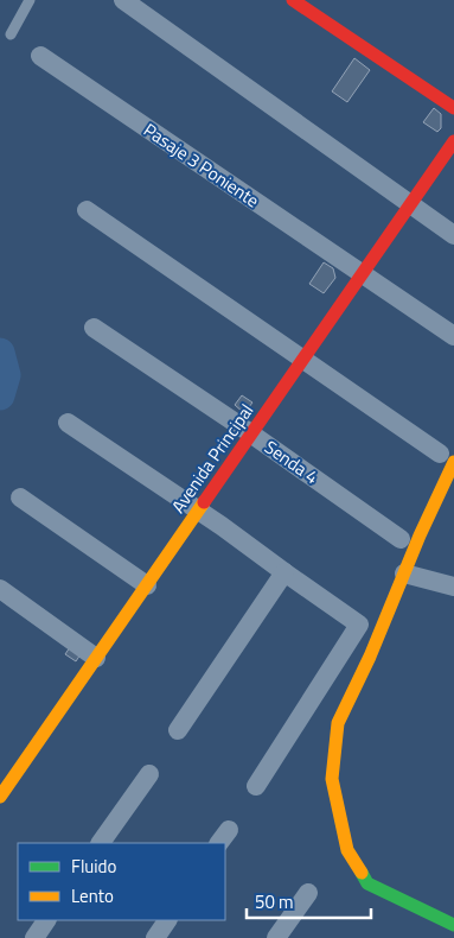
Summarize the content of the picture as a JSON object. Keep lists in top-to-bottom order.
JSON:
{
  "streets": {
    "street": ["Pasaje 3 Poniente", "Avenida Principal", "Senda 4"]
  },
  "crossings": [
    ["Pasaje 3 Poniente", "Avenida Principal"],
    ["Avenida Principal", "Senda 4"]
  ],
  "legend": ["Fluido", "Lento"],
  "scale_bar": "50 m"
}
